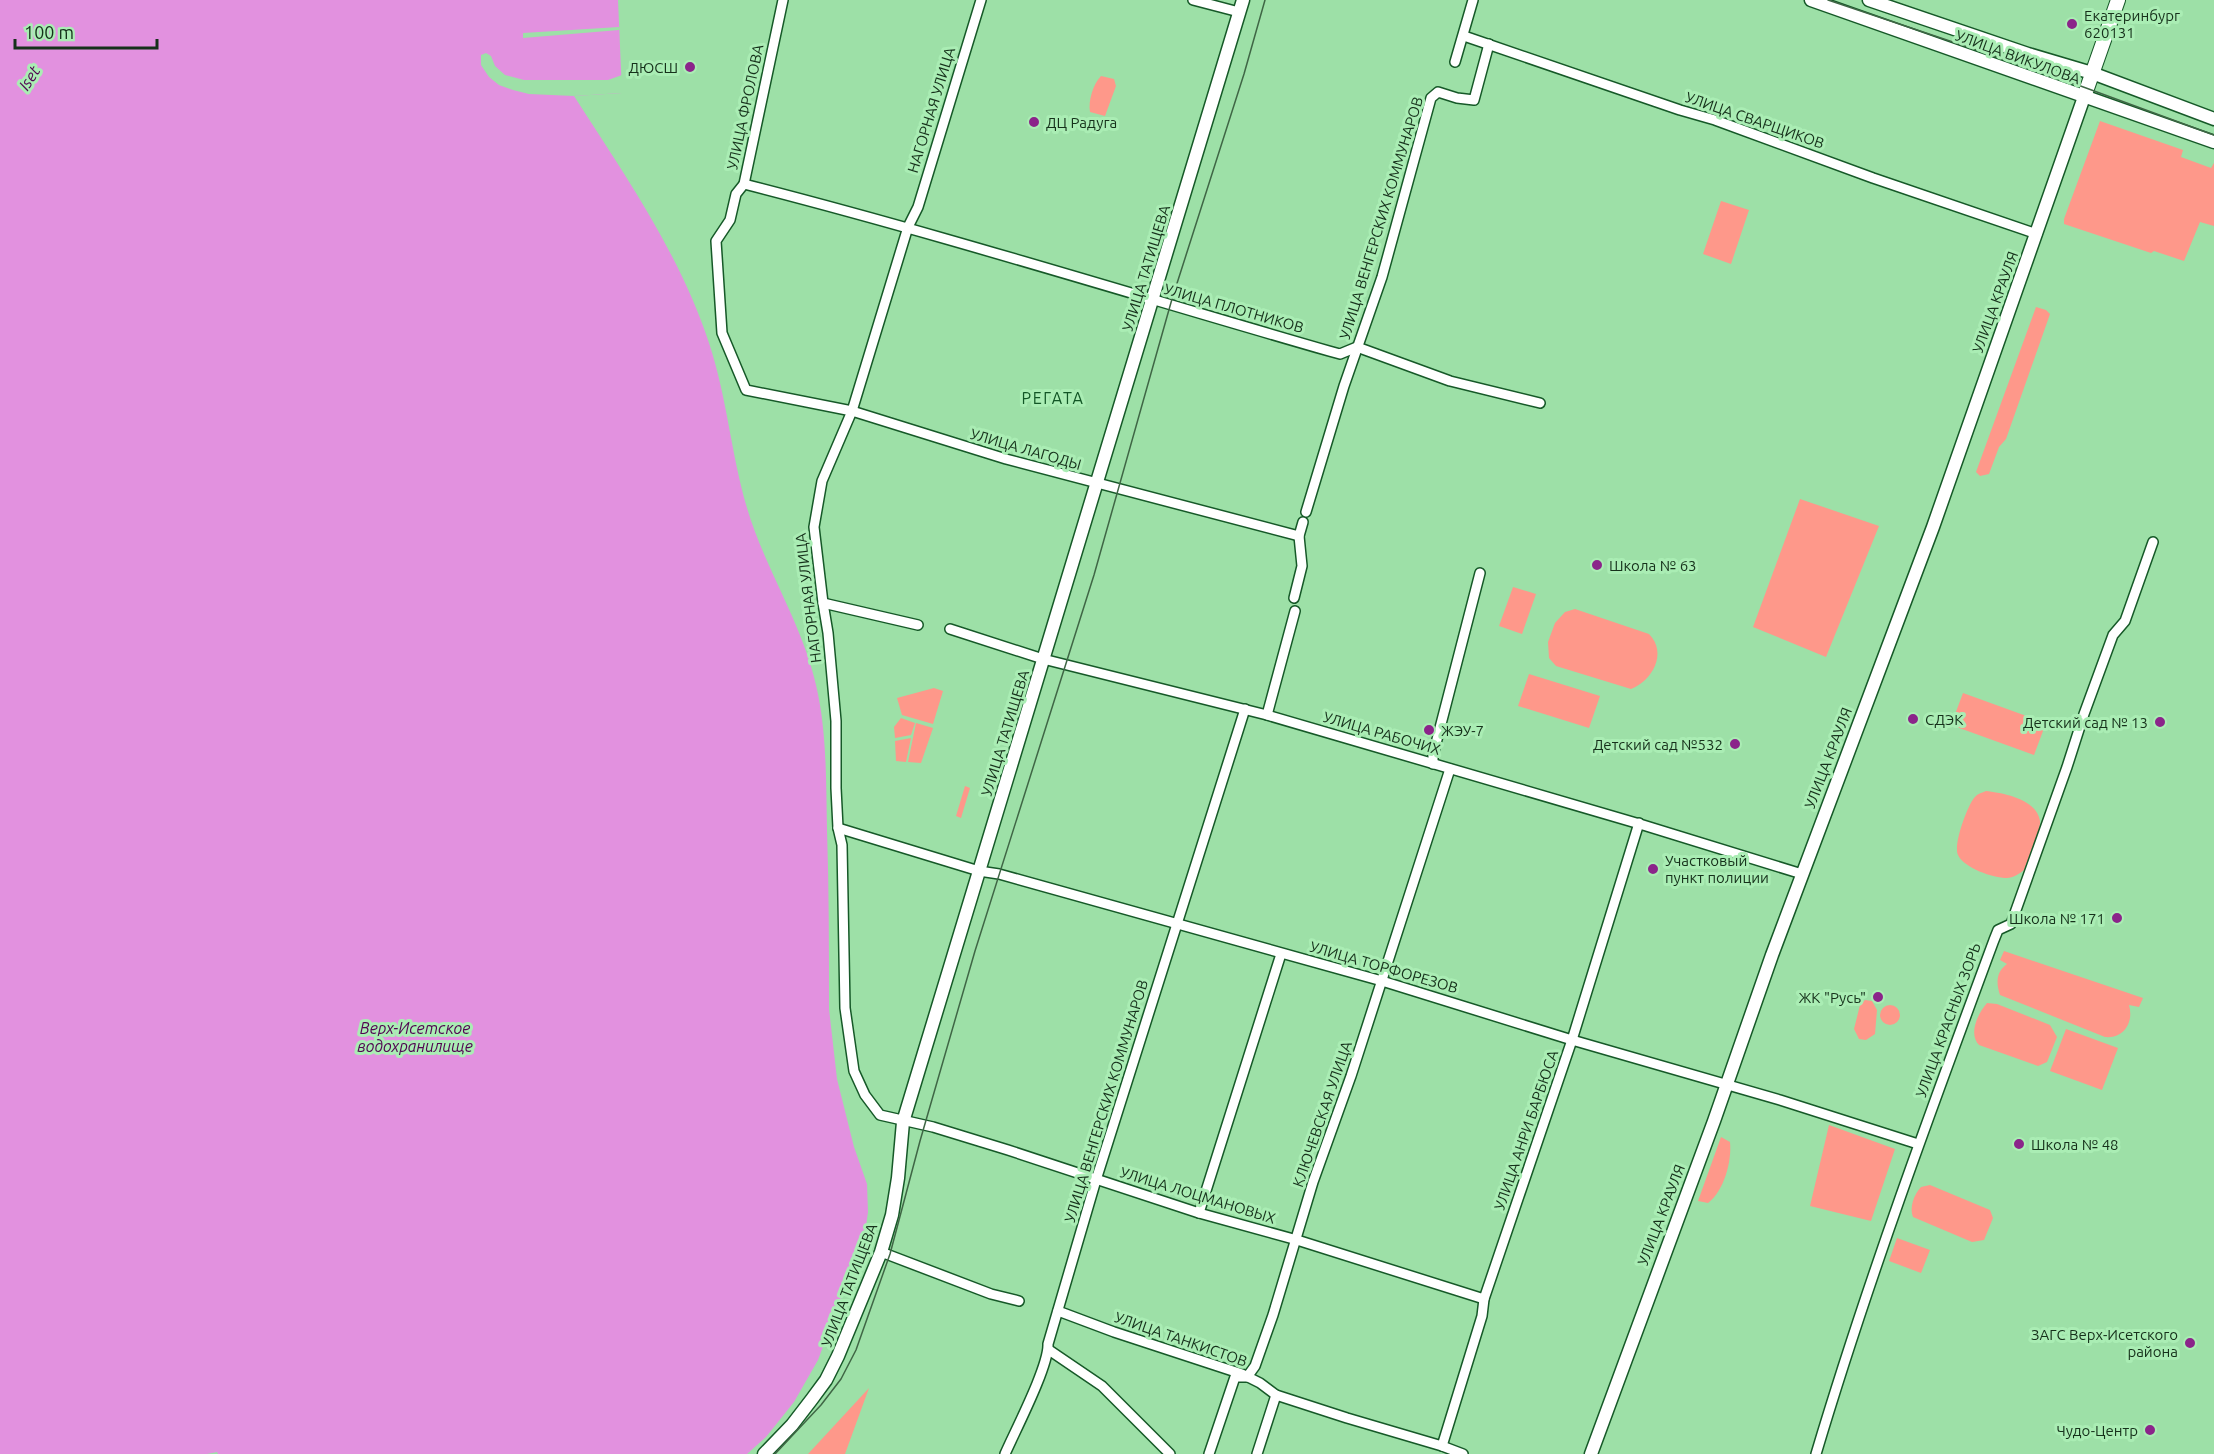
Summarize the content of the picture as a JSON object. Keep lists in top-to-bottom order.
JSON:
{
  "streets": {
    "main road": ["УЛИЦА КРАУЛЯ"],
    "street": [
      "УЛИЦА ВИКУЛОВА",
      "УЛИЦА ФРОЛОВА",
      "НАГОРНАЯ УЛИЦА",
      "УЛИЦА СВАРЩИКОВ",
      "УЛИЦА ВЕНГЕРСКИХ КОММУНАРОВ",
      "УЛИЦА ТАТИЩЕВА",
      "УЛИЦА ПЛОТНИКОВ",
      "УЛИЦА ЛАГОДЫ",
      "УЛИЦА РАБОЧИХ",
      "УЛИЦА ТОРФОРЕЗОВ",
      "УЛИЦА КРАСНЫХ ЗОРЬ",
      "КЛЮЧЕВСКАЯ УЛИЦА",
      "УЛИЦА АНРИ БАРБЮСА",
      "УЛИЦА ЛОЦМАНОВЫХ",
      "УЛИЦА ТАНКИСТОВ"
    ]
  },
  "crossings": [
    ["УЛИЦА ВИКУЛОВА", "УЛИЦА КРАУЛЯ"],
    ["УЛИЦА ФРОЛОВА", "УЛИЦА ПЛОТНИКОВ"],
    ["УЛИЦА ФРОЛОВА", "УЛИЦА ЛАГОДЫ"],
    ["НАГОРНАЯ УЛИЦА", "УЛИЦА ТАТИЩЕВА"],
    ["НАГОРНАЯ УЛИЦА", "УЛИЦА ПЛОТНИКОВ"],
    ["НАГОРНАЯ УЛИЦА", "УЛИЦА ЛАГОДЫ"],
    ["НАГОРНАЯ УЛИЦА", "УЛИЦА ТОРФОРЕЗОВ"],
    ["НАГОРНАЯ УЛИЦА", "УЛИЦА ЛОЦМАНОВЫХ"],
    ["УЛИЦА СВАРЩИКОВ", "УЛИЦА ВЕНГЕРСКИХ КОММУНАРОВ"],
    ["УЛИЦА СВАРЩИКОВ", "УЛИЦА КРАУЛЯ"],
    ["УЛИЦА ВЕНГЕРСКИХ КОММУНАРОВ", "УЛИЦА ПЛОТНИКОВ"],
    ["УЛИЦА ВЕНГЕРСКИХ КОММУНАРОВ", "УЛИЦА ЛАГОДЫ"],
    ["УЛИЦА ВЕНГЕРСКИХ КОММУНАРОВ", "УЛИЦА РАБОЧИХ"],
    ["УЛИЦА ВЕНГЕРСКИХ КОММУНАРОВ", "УЛИЦА ТОРФОРЕЗОВ"],
    ["УЛИЦА ВЕНГЕРСКИХ КОММУНАРОВ", "УЛИЦА ЛОЦМАНОВЫХ"],
    ["УЛИЦА ВЕНГЕРСКИХ КОММУНАРОВ", "УЛИЦА ТАНКИСТОВ"],
    ["УЛИЦА ТАТИЩЕВА", "УЛИЦА ПЛОТНИКОВ"],
    ["УЛИЦА ТАТИЩЕВА", "УЛИЦА ЛАГОДЫ"],
    ["УЛИЦА ТАТИЩЕВА", "УЛИЦА РАБОЧИХ"],
    ["УЛИЦА ТАТИЩЕВА", "УЛИЦА ТОРФОРЕЗОВ"],
    ["УЛИЦА ТАТИЩЕВА", "УЛИЦА ЛОЦМАНОВЫХ"],
    ["УЛИЦА КРАУЛЯ", "УЛИЦА РАБОЧИХ"],
    ["УЛИЦА КРАУЛЯ", "УЛИЦА ТОРФОРЕЗОВ"],
    ["УЛИЦА РАБОЧИХ", "КЛЮЧЕВСКАЯ УЛИЦА"],
    ["УЛИЦА РАБОЧИХ", "УЛИЦА АНРИ БАРБЮСА"],
    ["УЛИЦА ТОРФОРЕЗОВ", "УЛИЦА КРАСНЫХ ЗОРЬ"],
    ["УЛИЦА ТОРФОРЕЗОВ", "КЛЮЧЕВСКАЯ УЛИЦА"],
    ["УЛИЦА ТОРФОРЕЗОВ", "УЛИЦА АНРИ БАРБЮСА"],
    ["КЛЮЧЕВСКАЯ УЛИЦА", "УЛИЦА ЛОЦМАНОВЫХ"],
    ["КЛЮЧЕВСКАЯ УЛИЦА", "УЛИЦА ТАНКИСТОВ"],
    ["УЛИЦА АНРИ БАРБЮСА", "УЛИЦА ЛОЦМАНОВЫХ"],
    ["УЛИЦА АНРИ БАРБЮСА", "УЛИЦА ТАНКИСТОВ"]
  ],
  "districts": ["РЕГАТА"],
  "water": ["Iset", "Верх-Исетское водохранилище"],
  "places": [
    "Екатеринбург 620131",
    "ДЮСШ",
    "ДЦ Радуга",
    "Школа № 63",
    "СДЭК",
    "Детский сад № 13",
    "ЖЭУ-7",
    "Детский сад №532",
    "Участковый пункт полиции",
    "Школа № 171",
    "ЖК \"Русь\"",
    "Школа № 48",
    "ЗАГС Верх-Исетского района",
    "Чудо-Центр"
  ],
  "scale_bar": "100 m"
}
